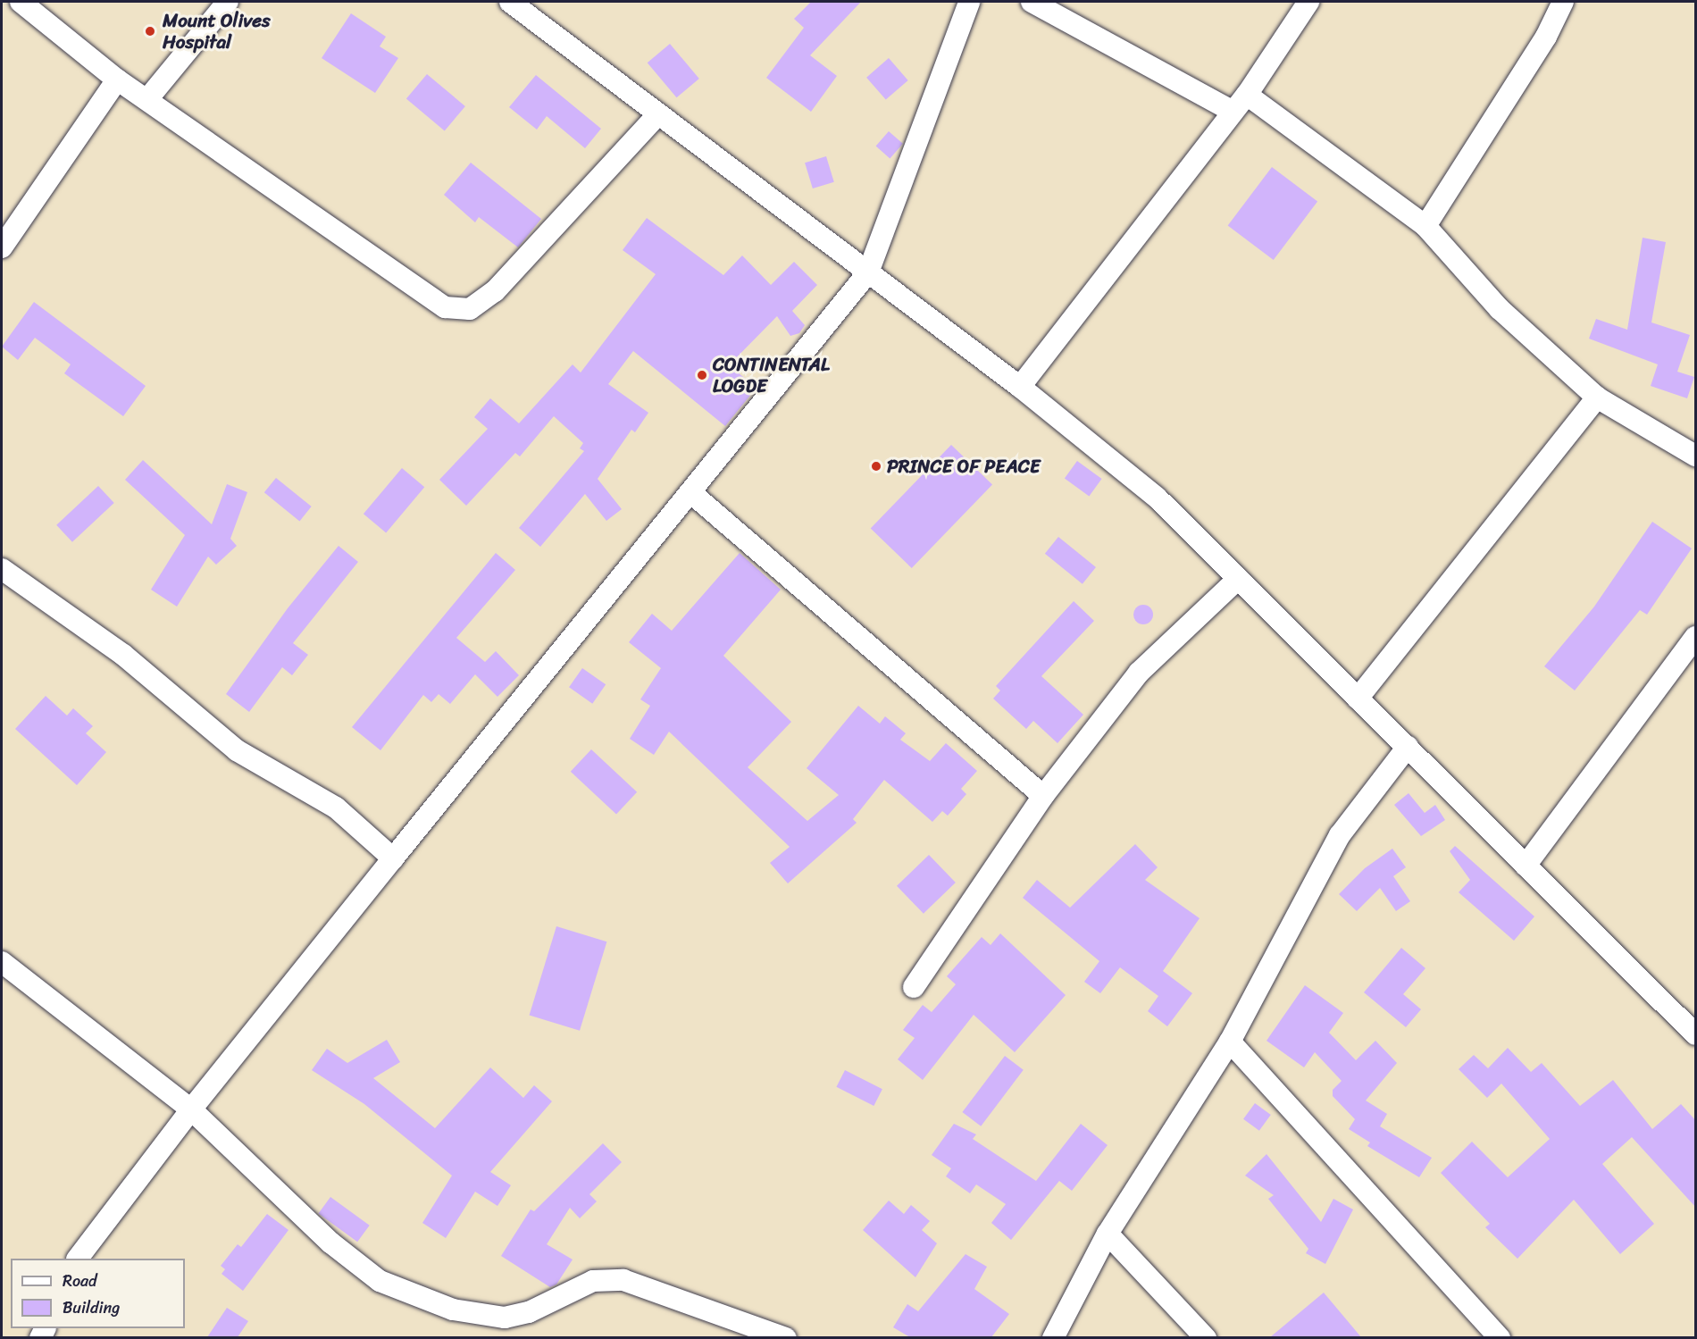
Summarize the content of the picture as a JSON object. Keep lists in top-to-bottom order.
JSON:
{
  "places": ["Mount Olives Hospital", "CONTINENTAL LOGDE", "PRINCE OF PEACE"],
  "legend": ["Road", "Building"]
}
